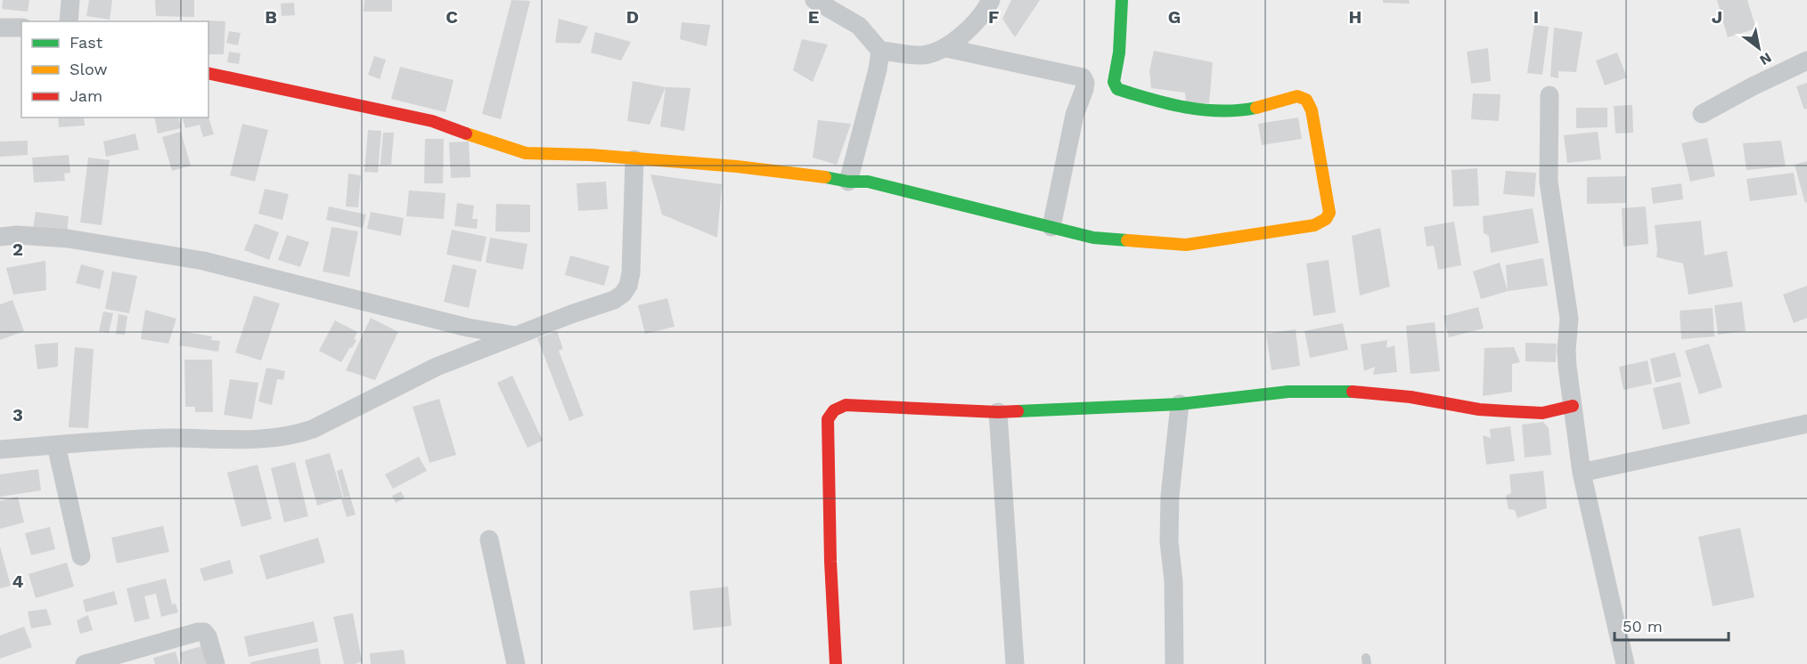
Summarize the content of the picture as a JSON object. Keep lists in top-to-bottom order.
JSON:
{
  "legend": ["Fast", "Slow", "Jam"],
  "scale_bar": "50 m",
  "north": "bottom right",
  "grid": {
    "columns": [
      "B",
      "C",
      "D",
      "E",
      "F",
      "G",
      "H",
      "I",
      "J"
    ],
    "rows": ["2", "3", "4"]
  }
}
